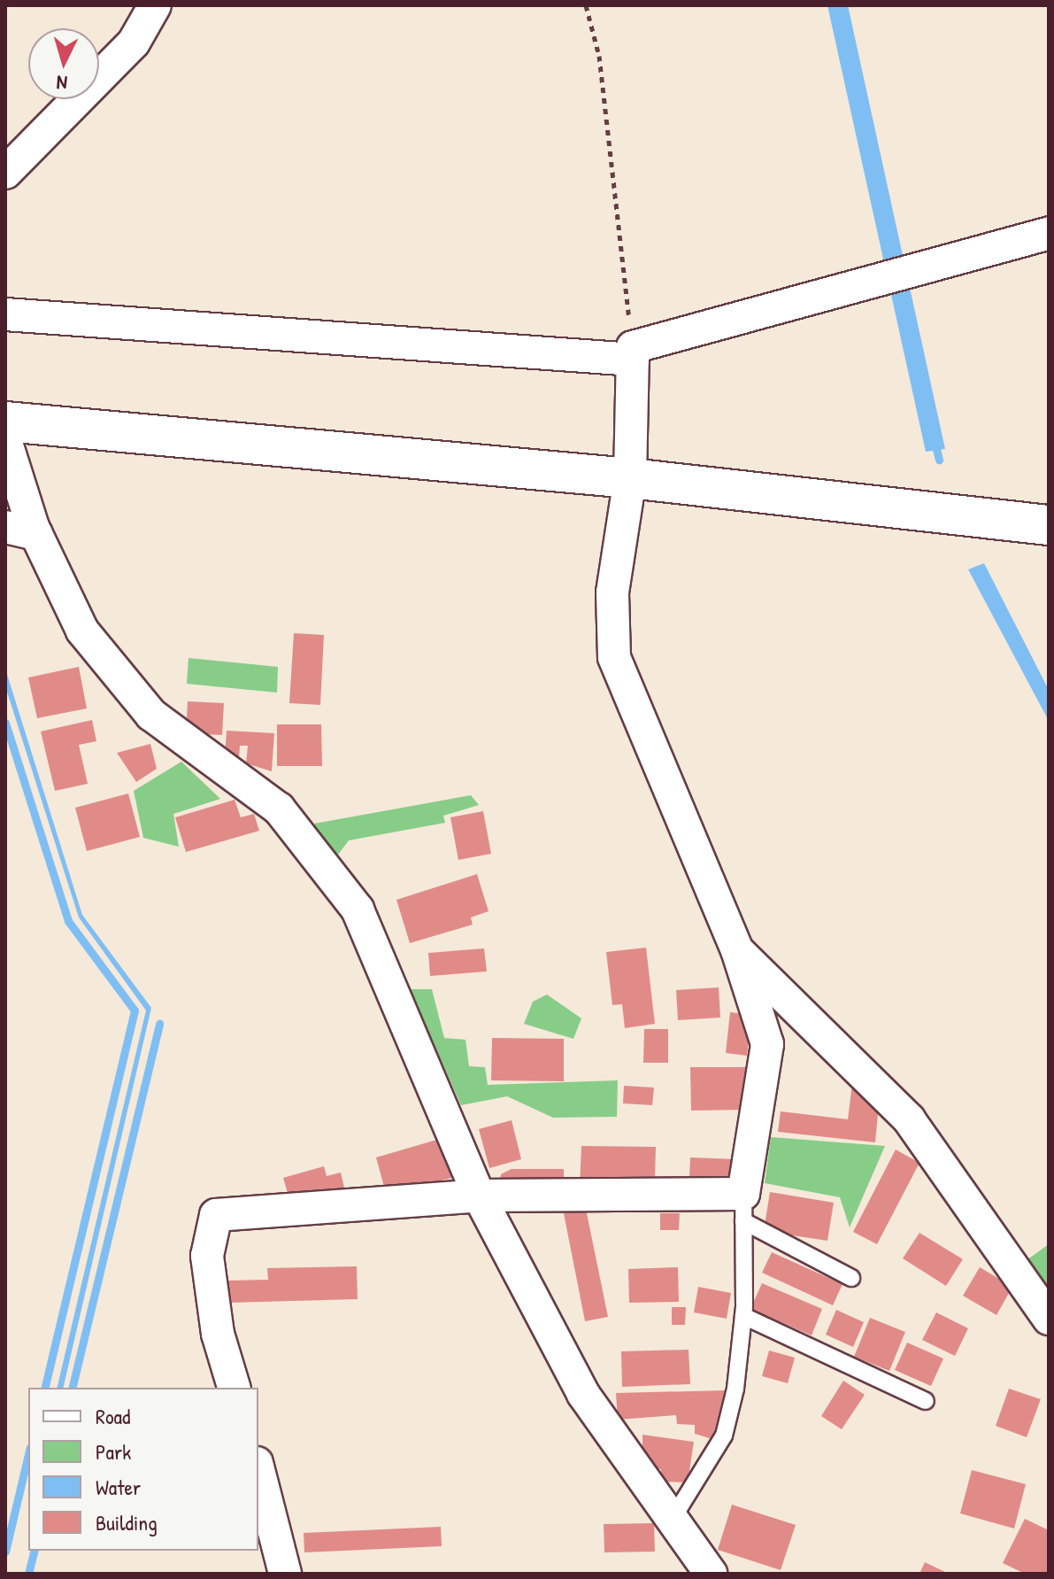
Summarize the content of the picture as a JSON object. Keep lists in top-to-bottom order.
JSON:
{
  "legend": [
    "Road",
    "Park",
    "Water",
    "Building"
  ],
  "north": "bottom"
}
